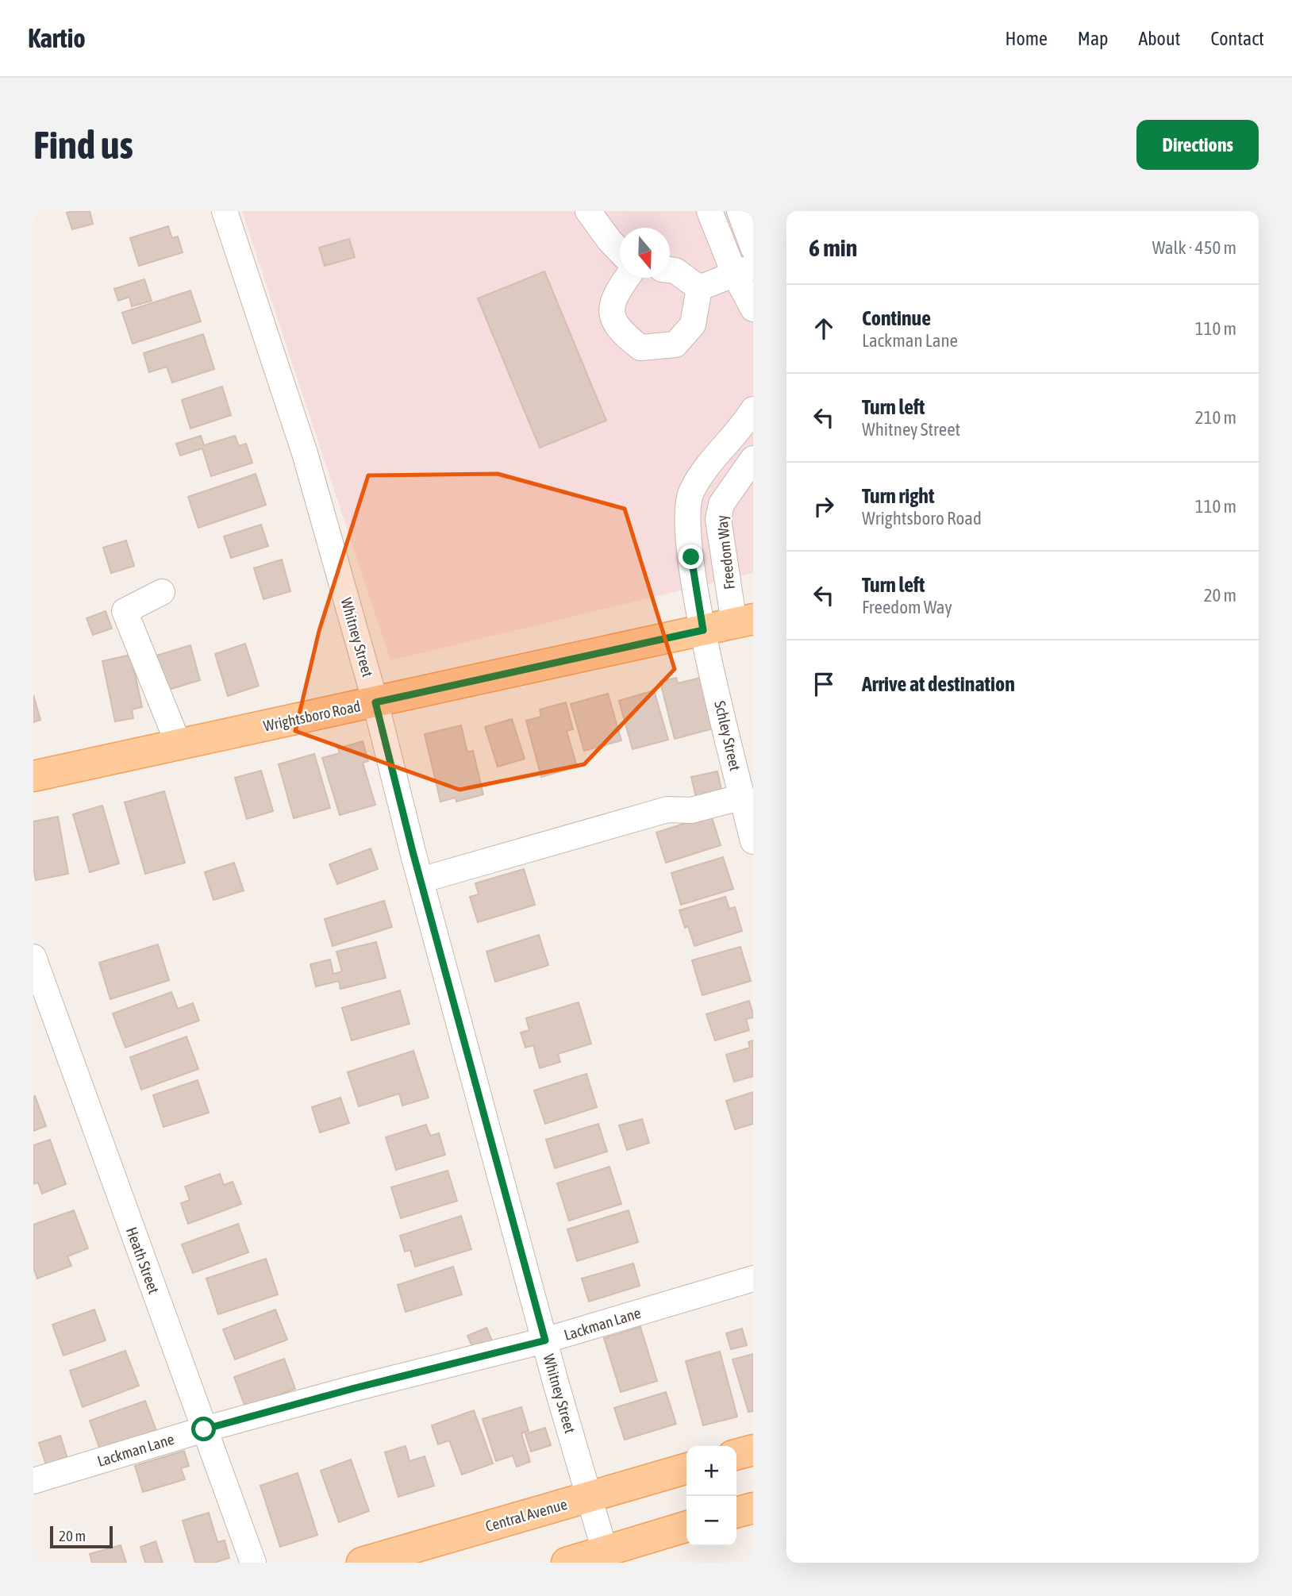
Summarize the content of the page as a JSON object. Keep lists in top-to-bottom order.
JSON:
{
  "streets": {
    "main road": ["Wrightsboro Road", "Central Avenue"],
    "street": [
      "Freedom Way",
      "Whitney Street",
      "Schley Street",
      "Heath Street",
      "Lackman Lane"
    ]
  },
  "crossings": [
    ["Freedom Way", "Wrightsboro Road"],
    ["Whitney Street", "Wrightsboro Road"],
    ["Whitney Street", "Lackman Lane"],
    ["Whitney Street", "Central Avenue"],
    ["Wrightsboro Road", "Schley Street"],
    ["Heath Street", "Lackman Lane"]
  ],
  "scale_bar": "20 m",
  "north": "bottom",
  "page": {
    "header": "Kartio",
    "nav": [
      "Home",
      "Map",
      "About",
      "Contact"
    ],
    "buttons": "Directions",
    "title": "Find us",
    "heading": ["6 min", "Walk · 450 m"],
    "list": [
      ["Continue", "Lackman Lane", "110 m"],
      ["Turn left", "Whitney Street", "210 m"],
      ["Turn right", "Wrightsboro Road", "110 m"],
      ["Turn left", "Freedom Way", "20 m"],
      "Arrive at destination"
    ],
    "map_buttons": ["+", "−"],
    "scale": "20 m"
  }
}
